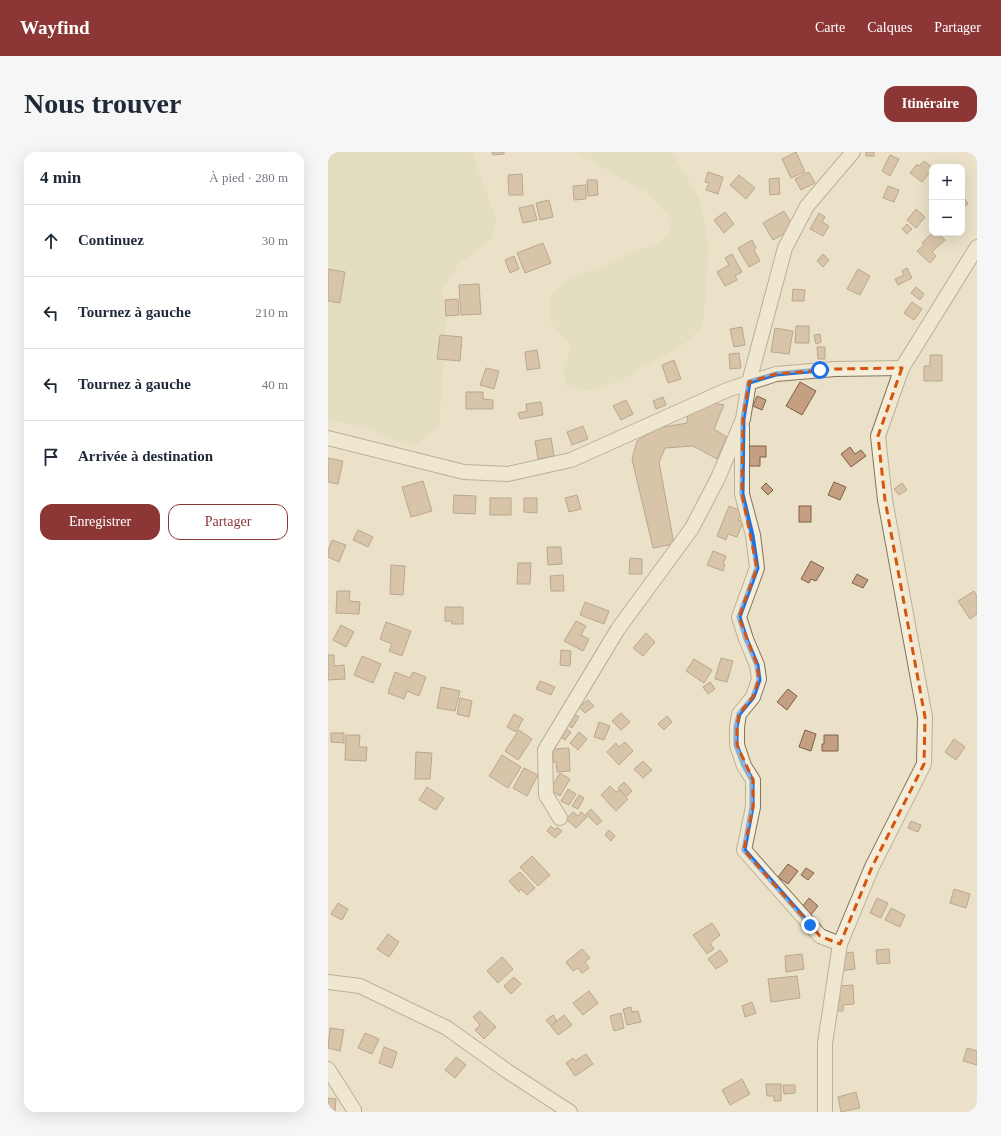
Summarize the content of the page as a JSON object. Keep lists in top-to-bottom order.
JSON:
{
  "page": {
    "header": "Wayfind",
    "nav": ["Carte", "Calques", "Partager"],
    "buttons": [
      "Itinéraire",
      ["Enregistrer", "Partager"]
    ],
    "title": "Nous trouver",
    "heading": ["4 min", "À pied · 280 m"],
    "map_buttons": ["+", "−"],
    "list": [
      ["Continuez", "30 m"],
      ["Tournez à gauche", "210 m"],
      ["Tournez à gauche", "40 m"],
      "Arrivée à destination"
    ]
  }
}
